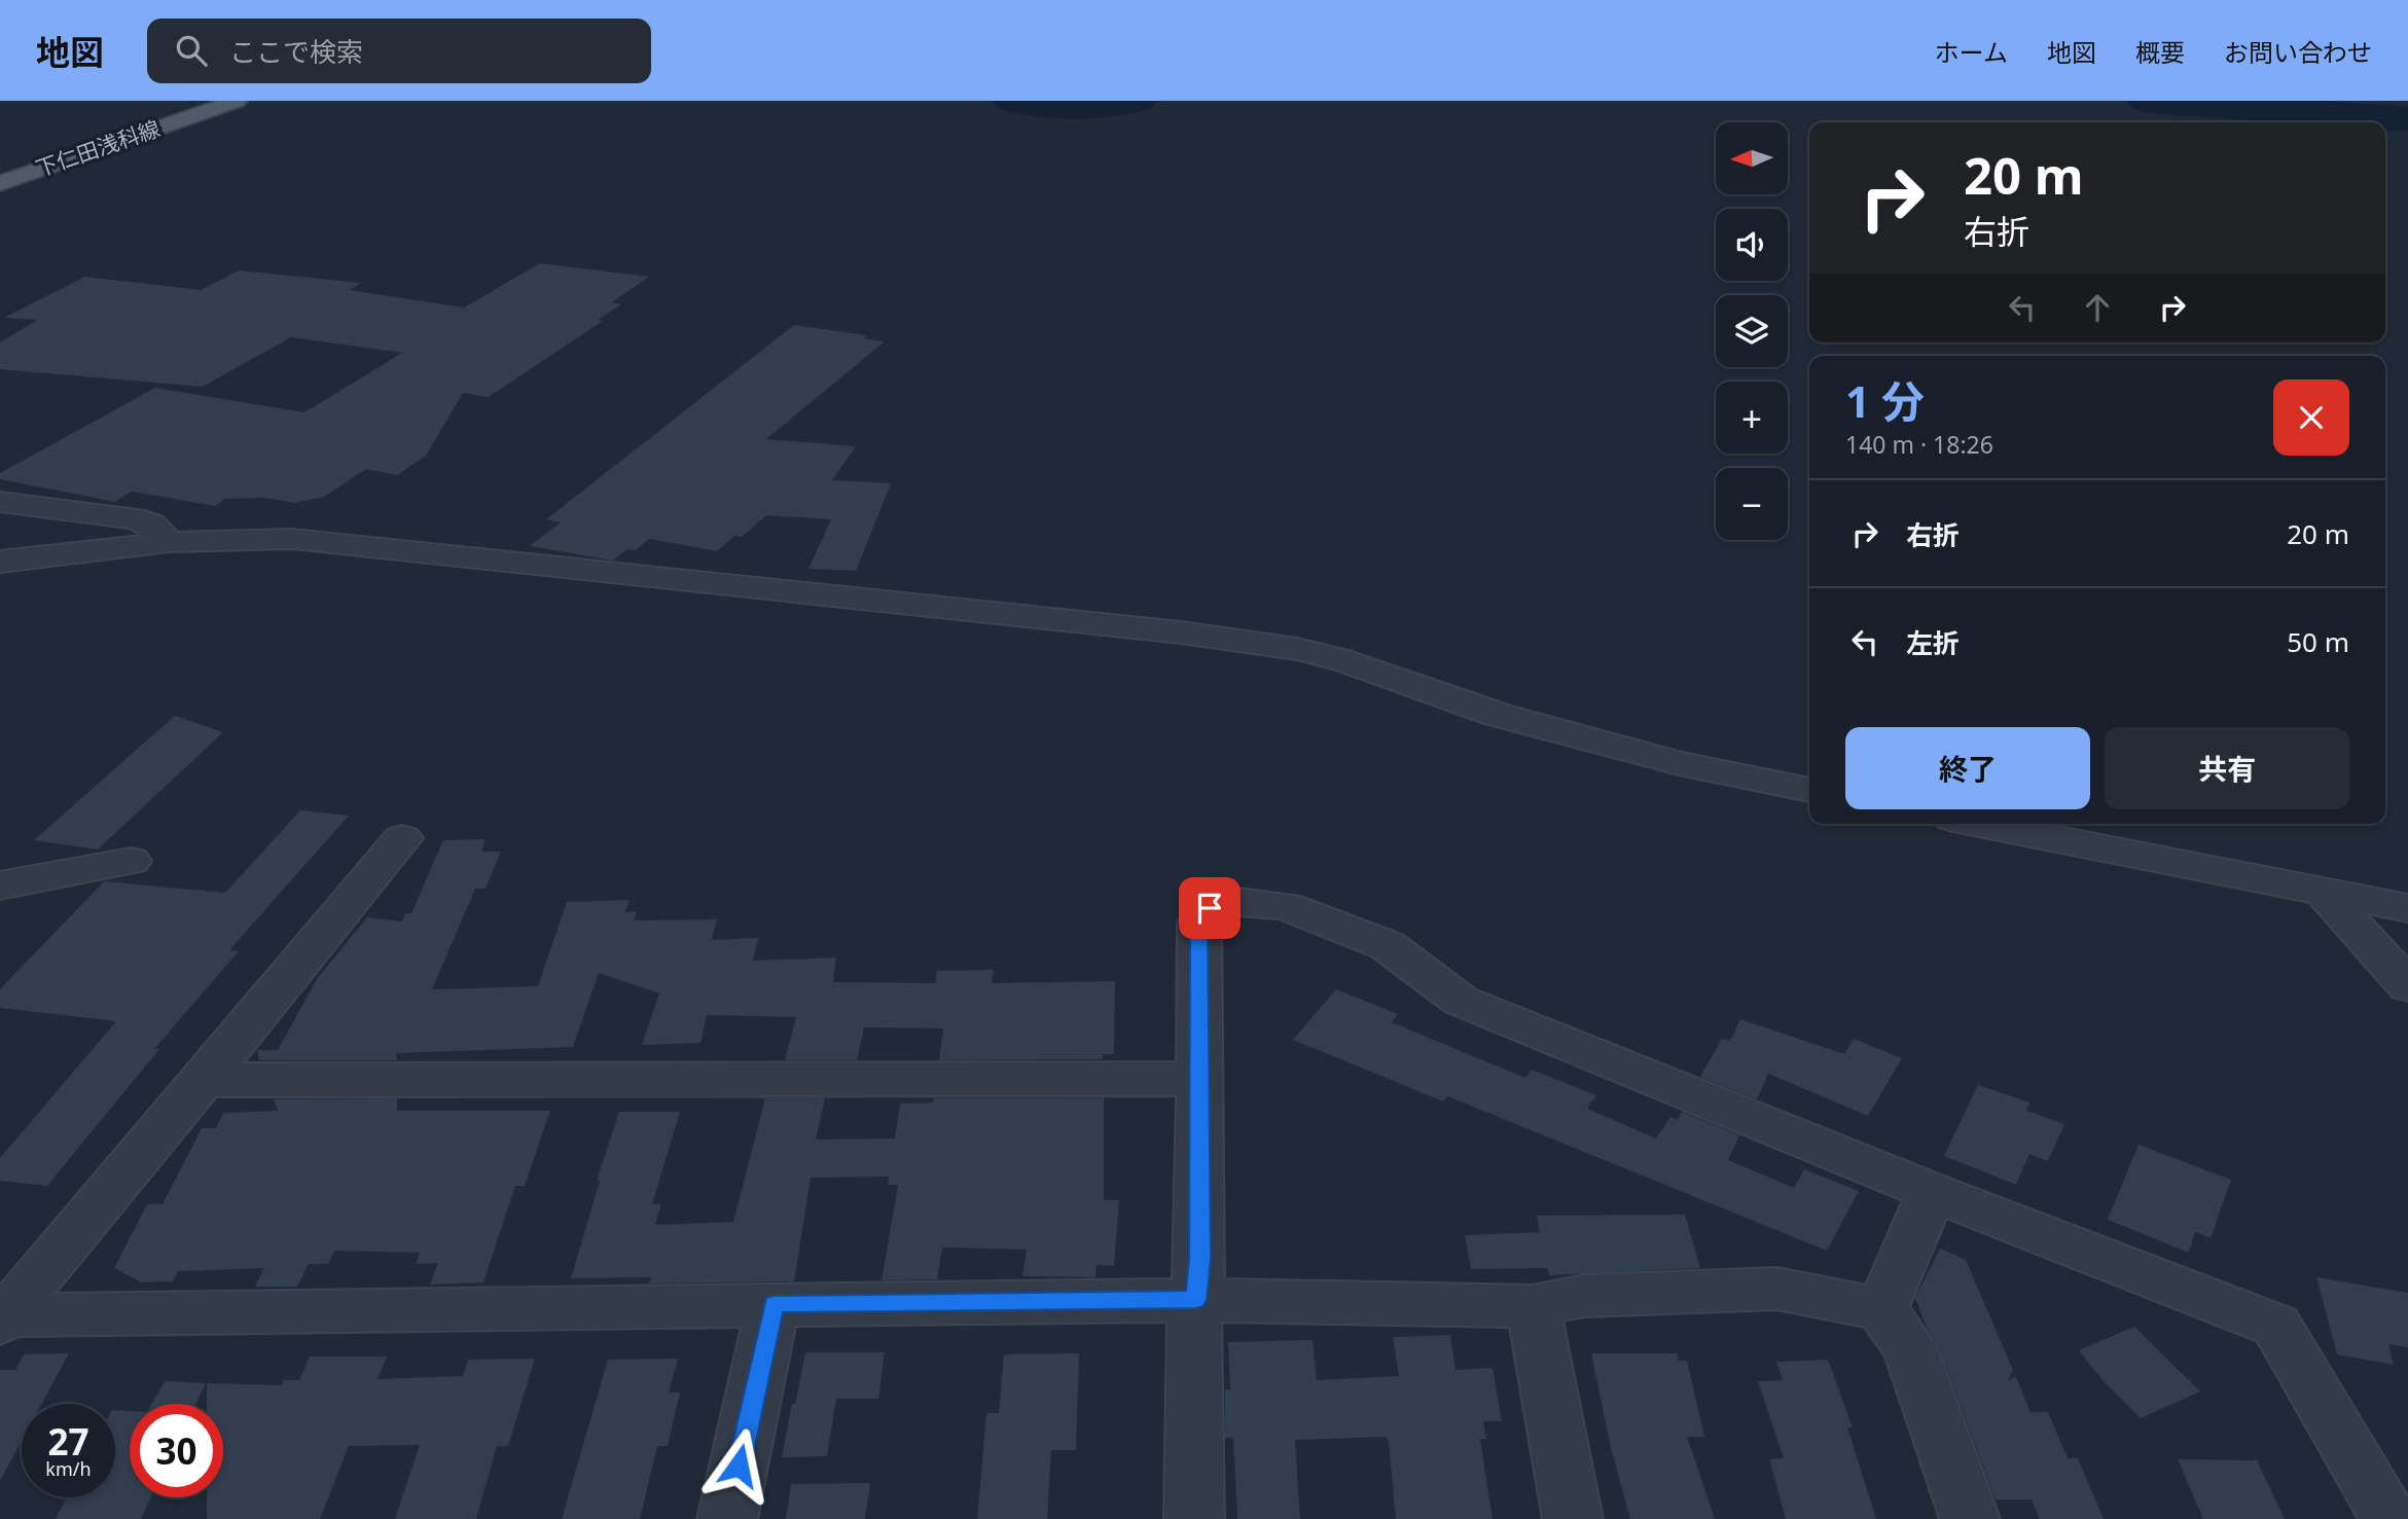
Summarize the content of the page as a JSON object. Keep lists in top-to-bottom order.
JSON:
{
  "streets": {
    "main road": ["下仁田浅科線"]
  },
  "north": "left",
  "page": {
    "header": "地図",
    "search": "ここで検索",
    "nav": [
      "ホーム",
      "地図",
      "概要",
      "お問い合わせ"
    ],
    "map_buttons": ["+", "−"],
    "turn": ["20 m", "右折"],
    "heading": ["1 分", "140 m · 18:26"],
    "list": [
      {
        "name": "右折",
        "value": "20 m"
      },
      {
        "name": "左折",
        "value": "50 m"
      }
    ],
    "buttons": ["終了", "共有"],
    "speed": "27 km/h",
    "limit": "30"
  }
}
